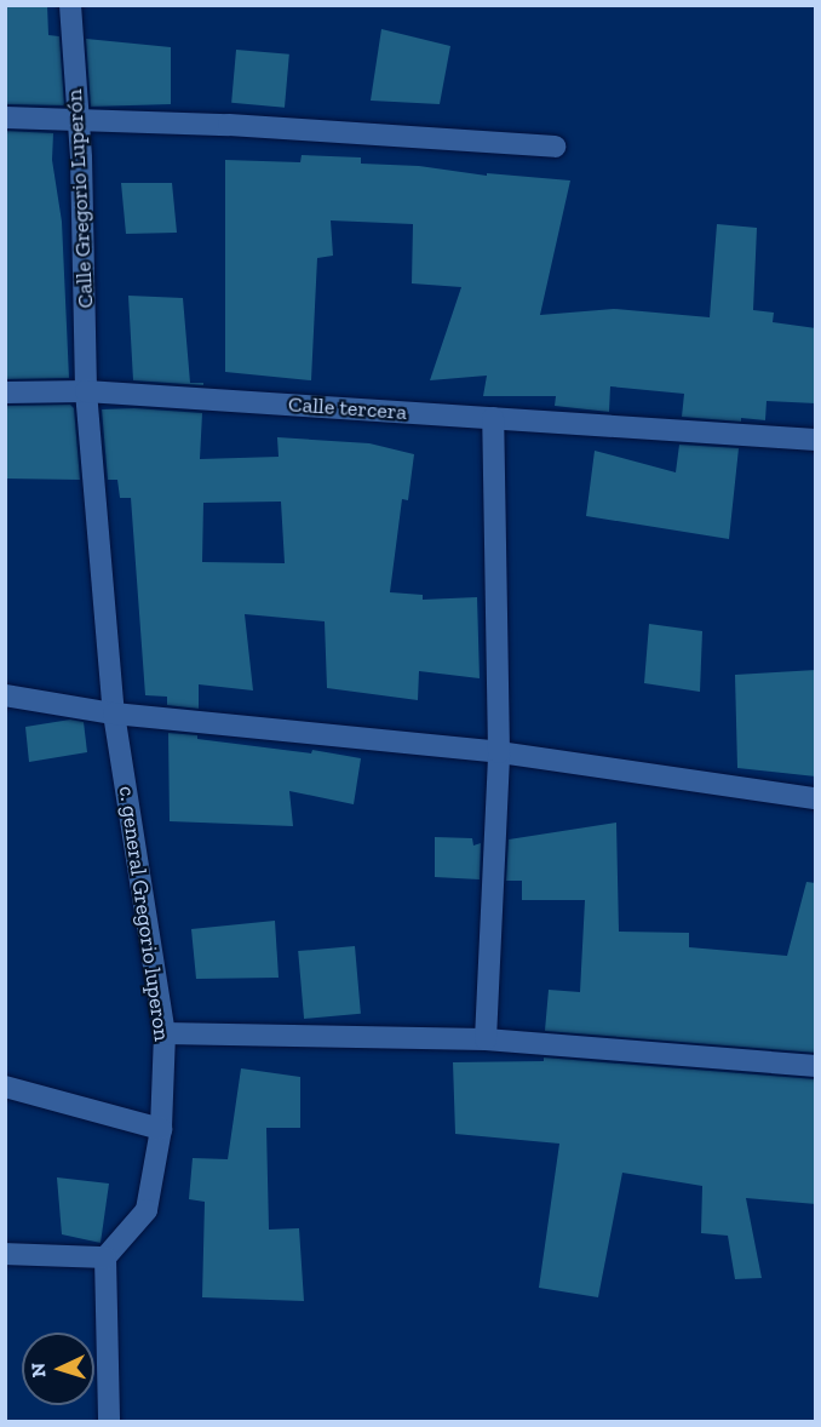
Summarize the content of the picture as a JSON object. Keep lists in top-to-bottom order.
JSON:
{
  "streets": {
    "street": ["Calle Gregorio Luperón", "Calle tercera", "c. general Gregorio luperon"]
  },
  "crossings": [
    ["Calle Gregorio Luperón", "Calle tercera"],
    ["Calle Gregorio Luperón", "c. general Gregorio luperon"],
    ["Calle tercera", "c. general Gregorio luperon"]
  ],
  "north": "left"
}
